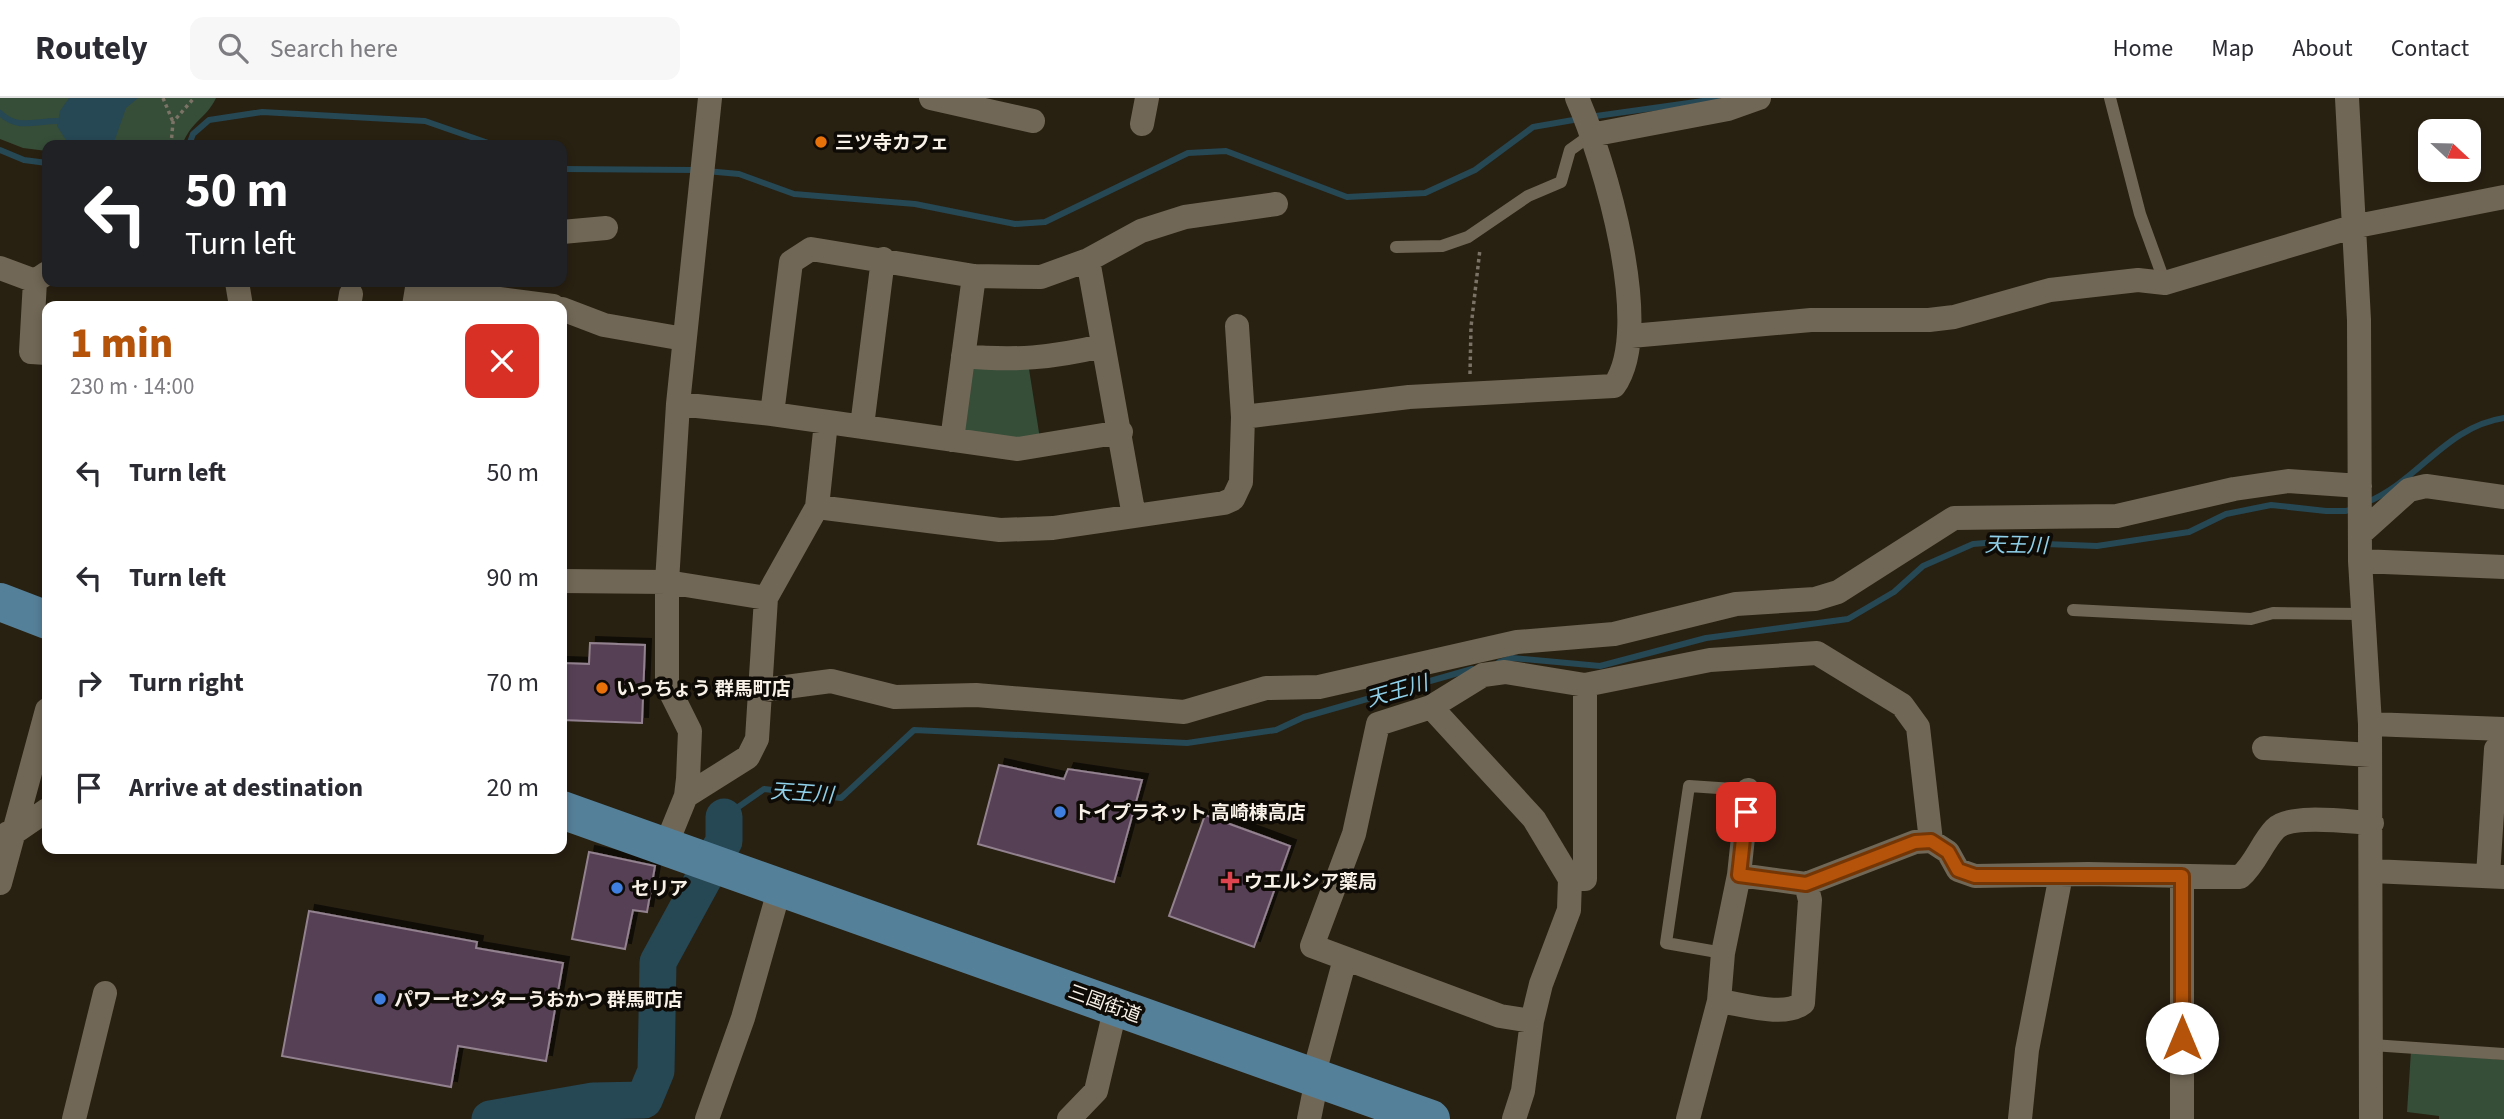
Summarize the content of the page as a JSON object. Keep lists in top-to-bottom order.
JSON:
{
  "streets": {
    "main road": ["三国街道"]
  },
  "water": ["天王川"],
  "places": {
    "other": [
      "三ツ寺カフェ",
      "いっちょう 群馬町店",
      "トイプラネット 高崎棟高店",
      "セリア",
      "パワーセンターうおかつ 群馬町店"
    ],
    "health": ["ウエルシア薬局"]
  },
  "north": "right",
  "page": {
    "header": "Routely",
    "search": "Search here",
    "nav": [
      "Home",
      "Map",
      "About",
      "Contact"
    ],
    "turn": ["50 m", "Turn left"],
    "heading": ["1 min", "230 m · 14:00"],
    "list": [
      {
        "name": "Turn left",
        "value": "50 m"
      },
      {
        "name": "Turn left",
        "value": "90 m"
      },
      {
        "name": "Turn right",
        "value": "70 m"
      },
      {
        "name": "Arrive at destination",
        "value": "20 m"
      }
    ]
  }
}
